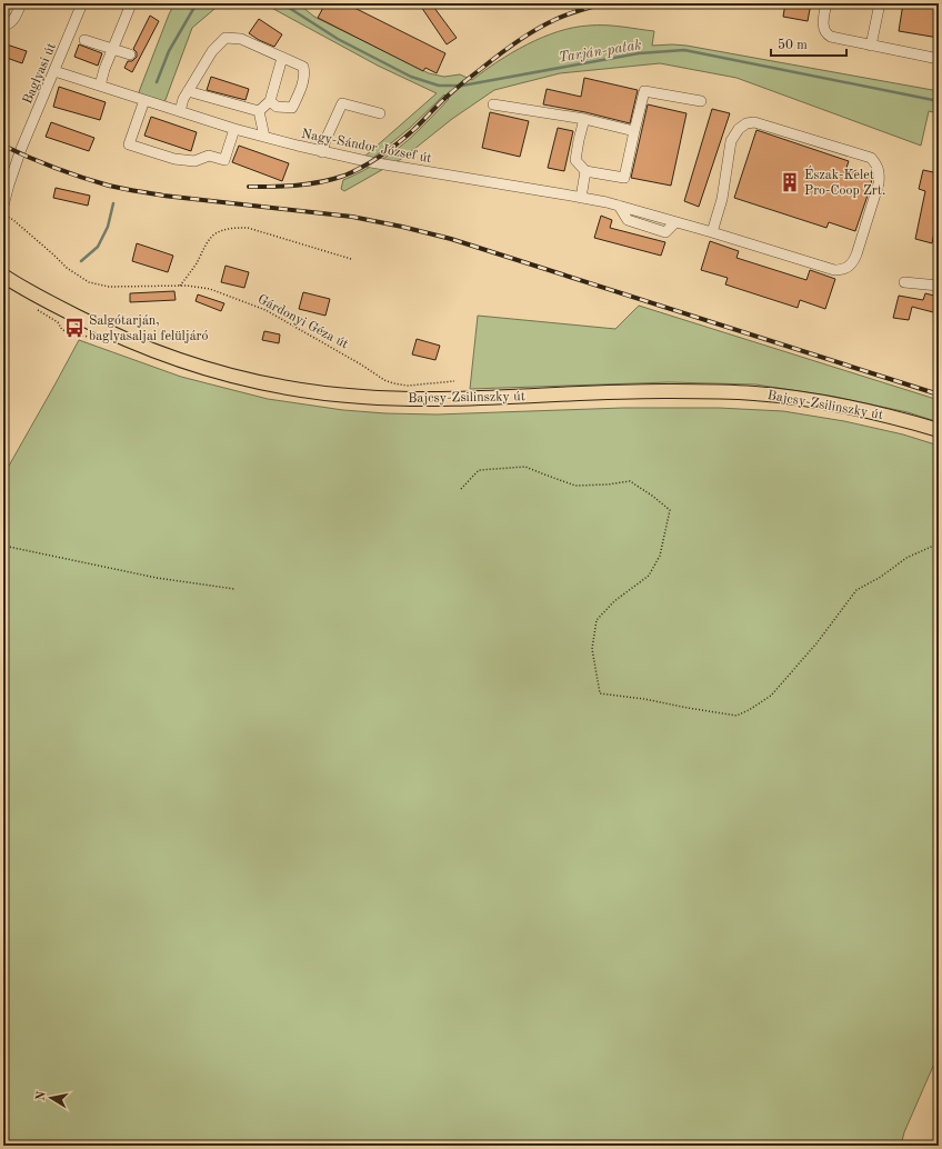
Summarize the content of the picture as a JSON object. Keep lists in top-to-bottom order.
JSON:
{
  "streets": {
    "main road": ["Bajcsy-Zsilinszky út"],
    "street": ["Baglyasi út", "Nagy-Sándor József út"],
    "path": ["Gárdonyi Géza út"]
  },
  "crossings": [
    ["Baglyasi út", "Nagy-Sándor József út"]
  ],
  "water": ["Tarján-patak"],
  "places": {
    "building": ["Észak-Kelet Pro-Coop Zrt."],
    "bus stop": ["Salgótarján, baglyasaljai felüljáró"]
  },
  "scale_bar": "50 m",
  "north": "left"
}
